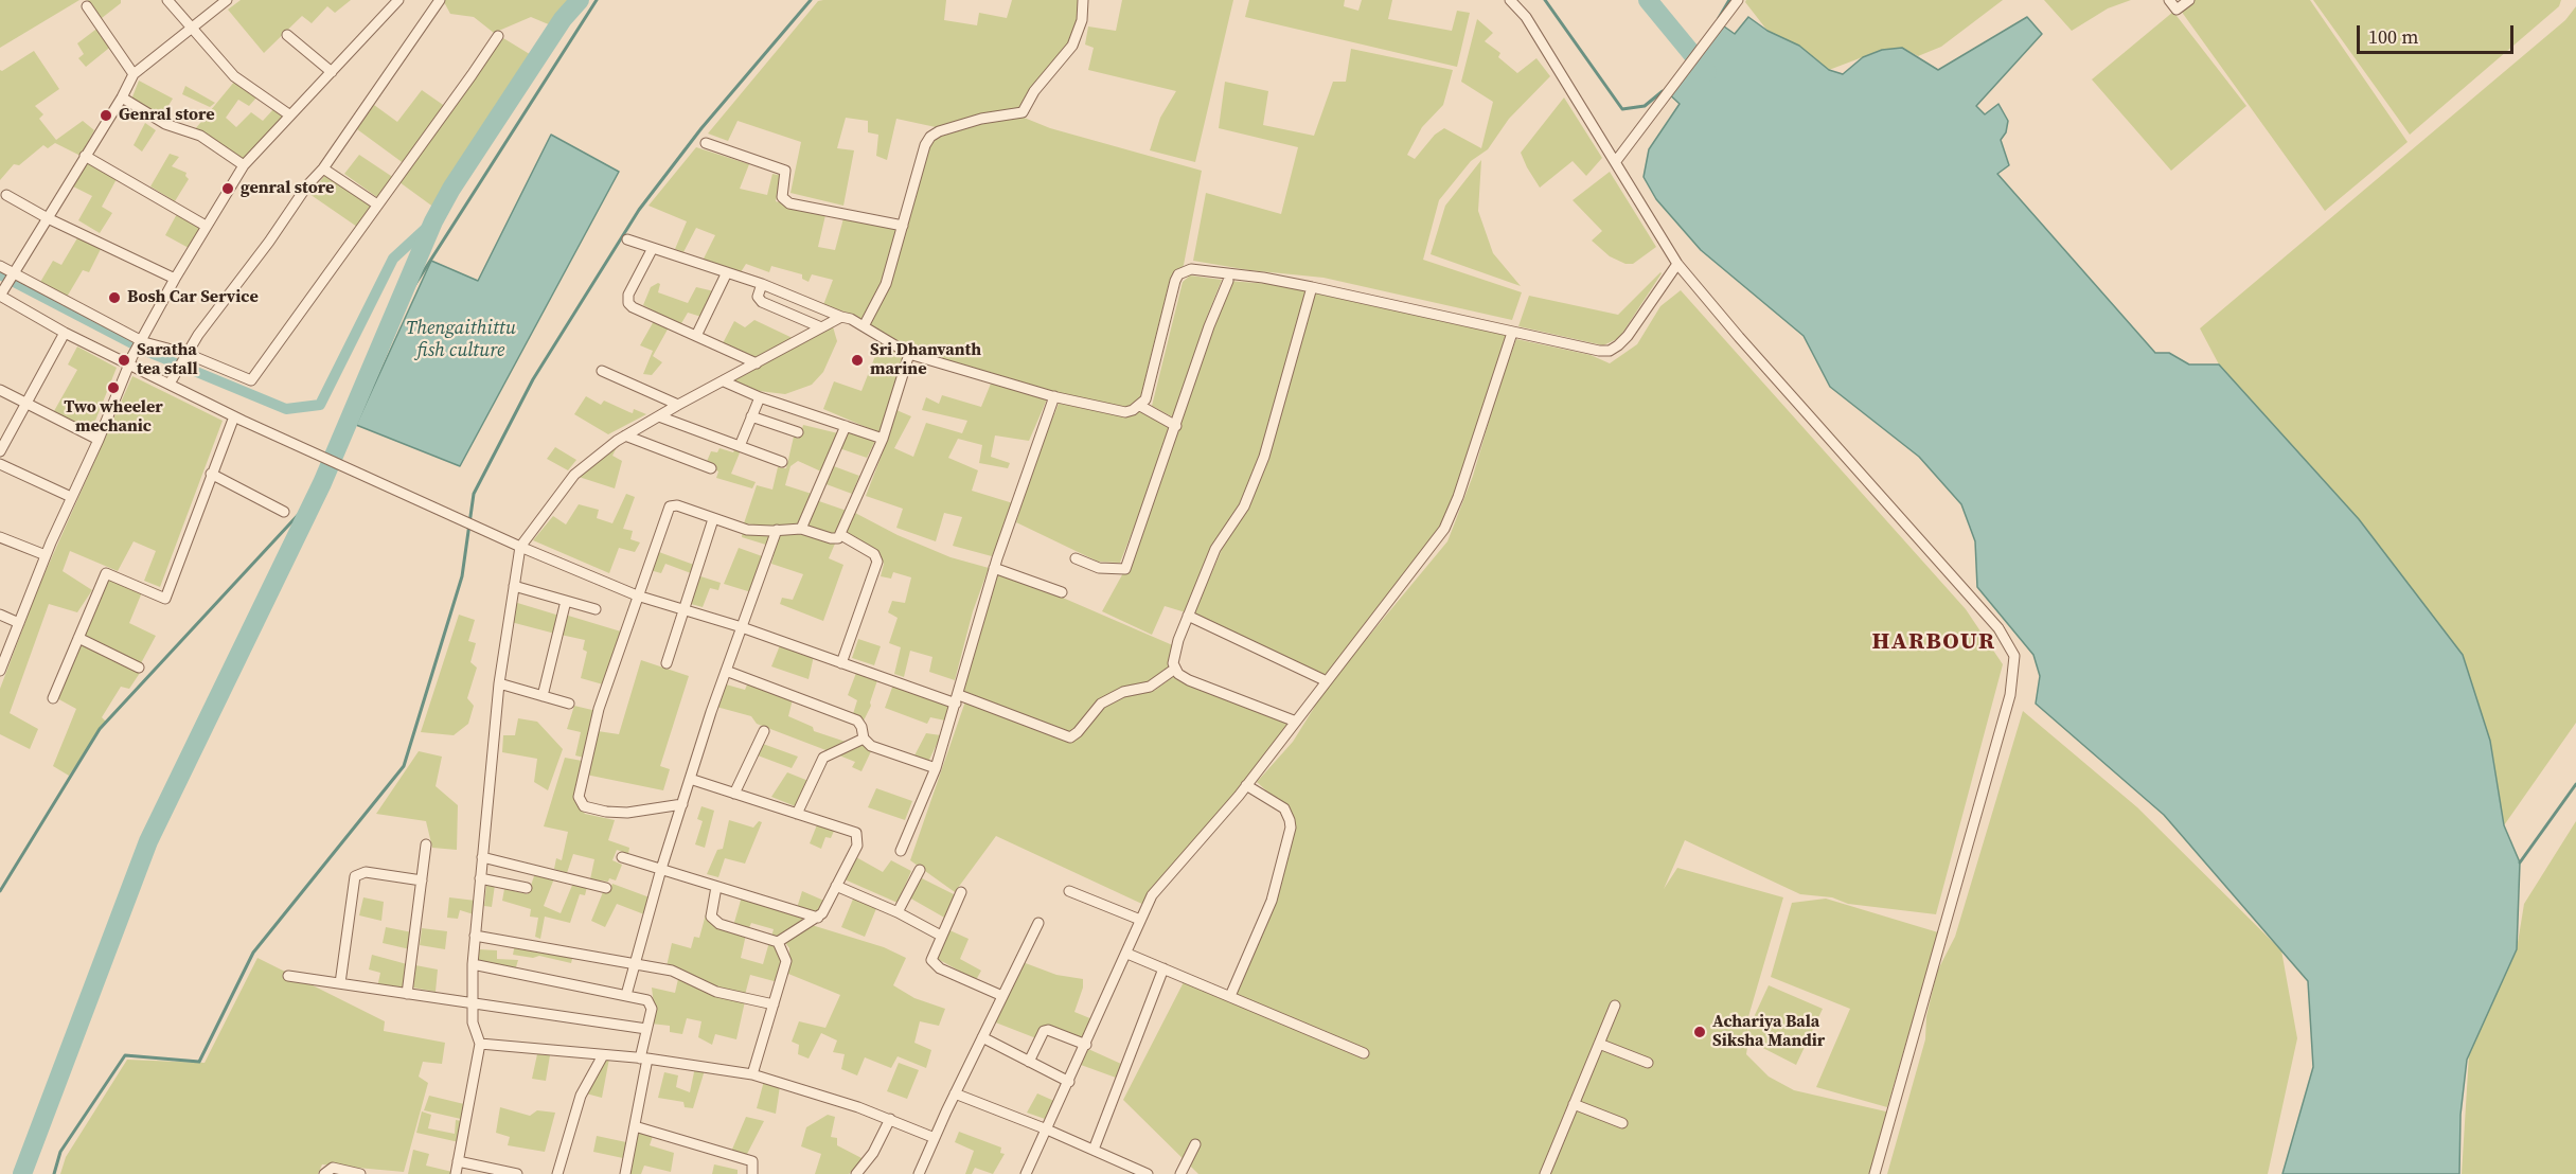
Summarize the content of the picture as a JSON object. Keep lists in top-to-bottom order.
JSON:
{
  "districts": ["HARBOUR"],
  "water": ["Thengaithittu fish culture"],
  "places": [
    "Genral store",
    "genral store",
    "Bosh Car Service",
    "Saratha tea stall",
    "Sri Dhanvanth marine",
    "Two wheeler mechanic",
    "Achariya Bala Siksha Mandir"
  ],
  "scale_bar": "100 m"
}
